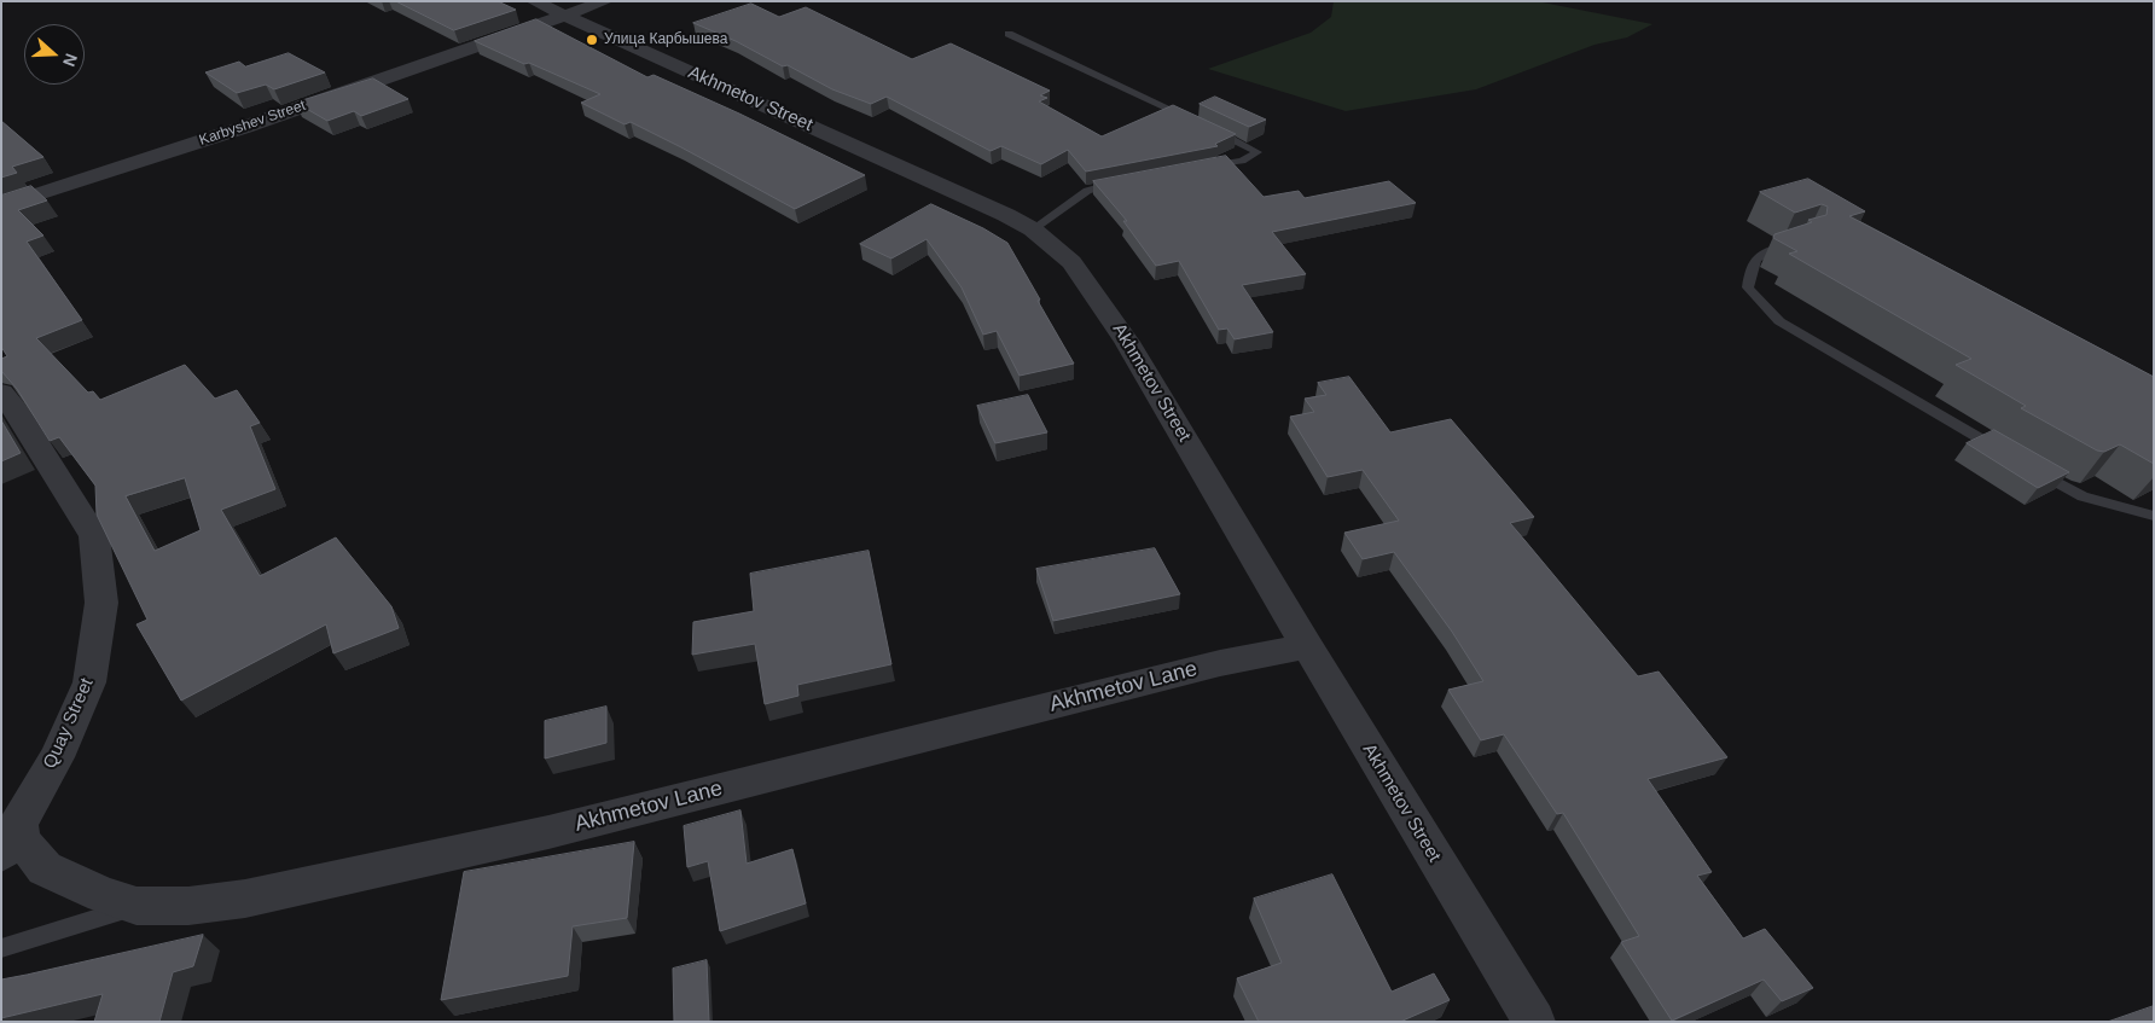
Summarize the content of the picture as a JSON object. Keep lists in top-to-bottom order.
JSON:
{
  "streets": {
    "street": [
      "Akhmetov Street",
      "Karbyshev Street",
      "Akhmetov Lane",
      "Quay Street"
    ]
  },
  "crossings": [
    ["Akhmetov Street", "Karbyshev Street"],
    ["Akhmetov Street", "Akhmetov Lane"],
    ["Akhmetov Lane", "Quay Street"]
  ],
  "places": ["Улица Карбышева"],
  "north": "right"
}
